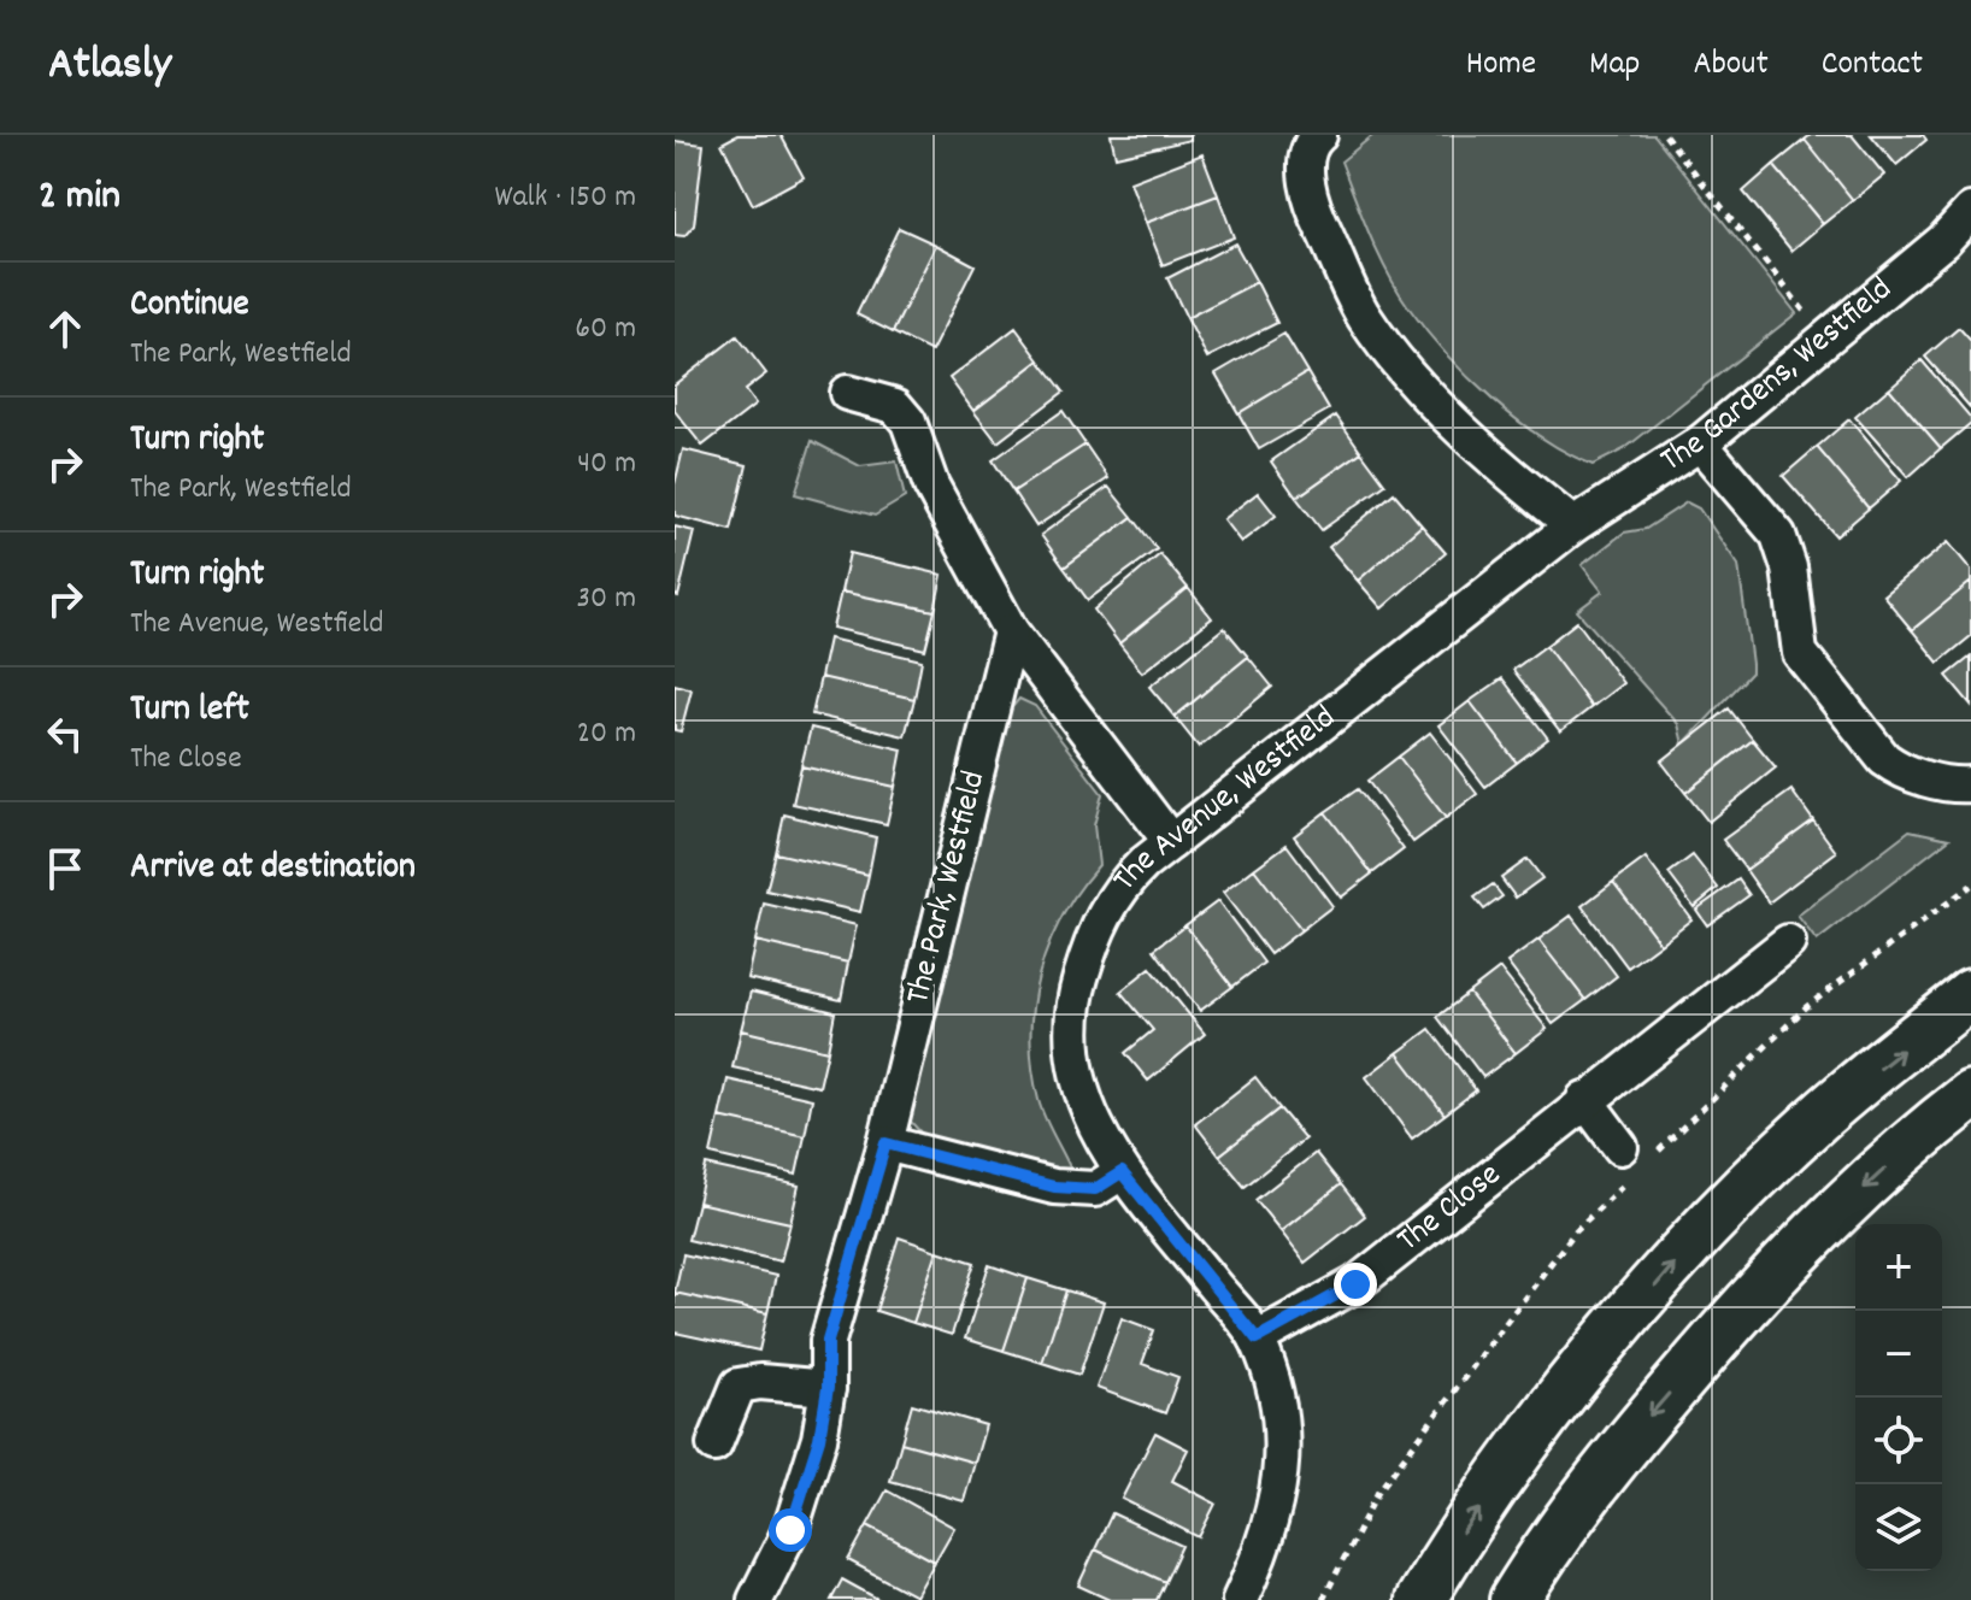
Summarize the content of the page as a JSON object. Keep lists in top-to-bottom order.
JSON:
{
  "streets": {
    "street": [
      "The Gardens, Westfield",
      "The Avenue, Westfield",
      "The Park, Westfield",
      "The Close"
    ]
  },
  "crossings": [
    ["The Gardens, Westfield", "The Avenue, Westfield"],
    ["The Avenue, Westfield", "The Close"]
  ],
  "page": {
    "header": "Atlasly",
    "nav": [
      "Home",
      "Map",
      "About",
      "Contact"
    ],
    "heading": ["2 min", "Walk · 150 m"],
    "list": [
      ["Continue", "The Park, Westfield", "60 m"],
      ["Turn right", "The Park, Westfield", "40 m"],
      ["Turn right", "The Avenue, Westfield", "30 m"],
      ["Turn left", "The Close", "20 m"],
      "Arrive at destination"
    ],
    "map_buttons": ["+", "−"]
  }
}
